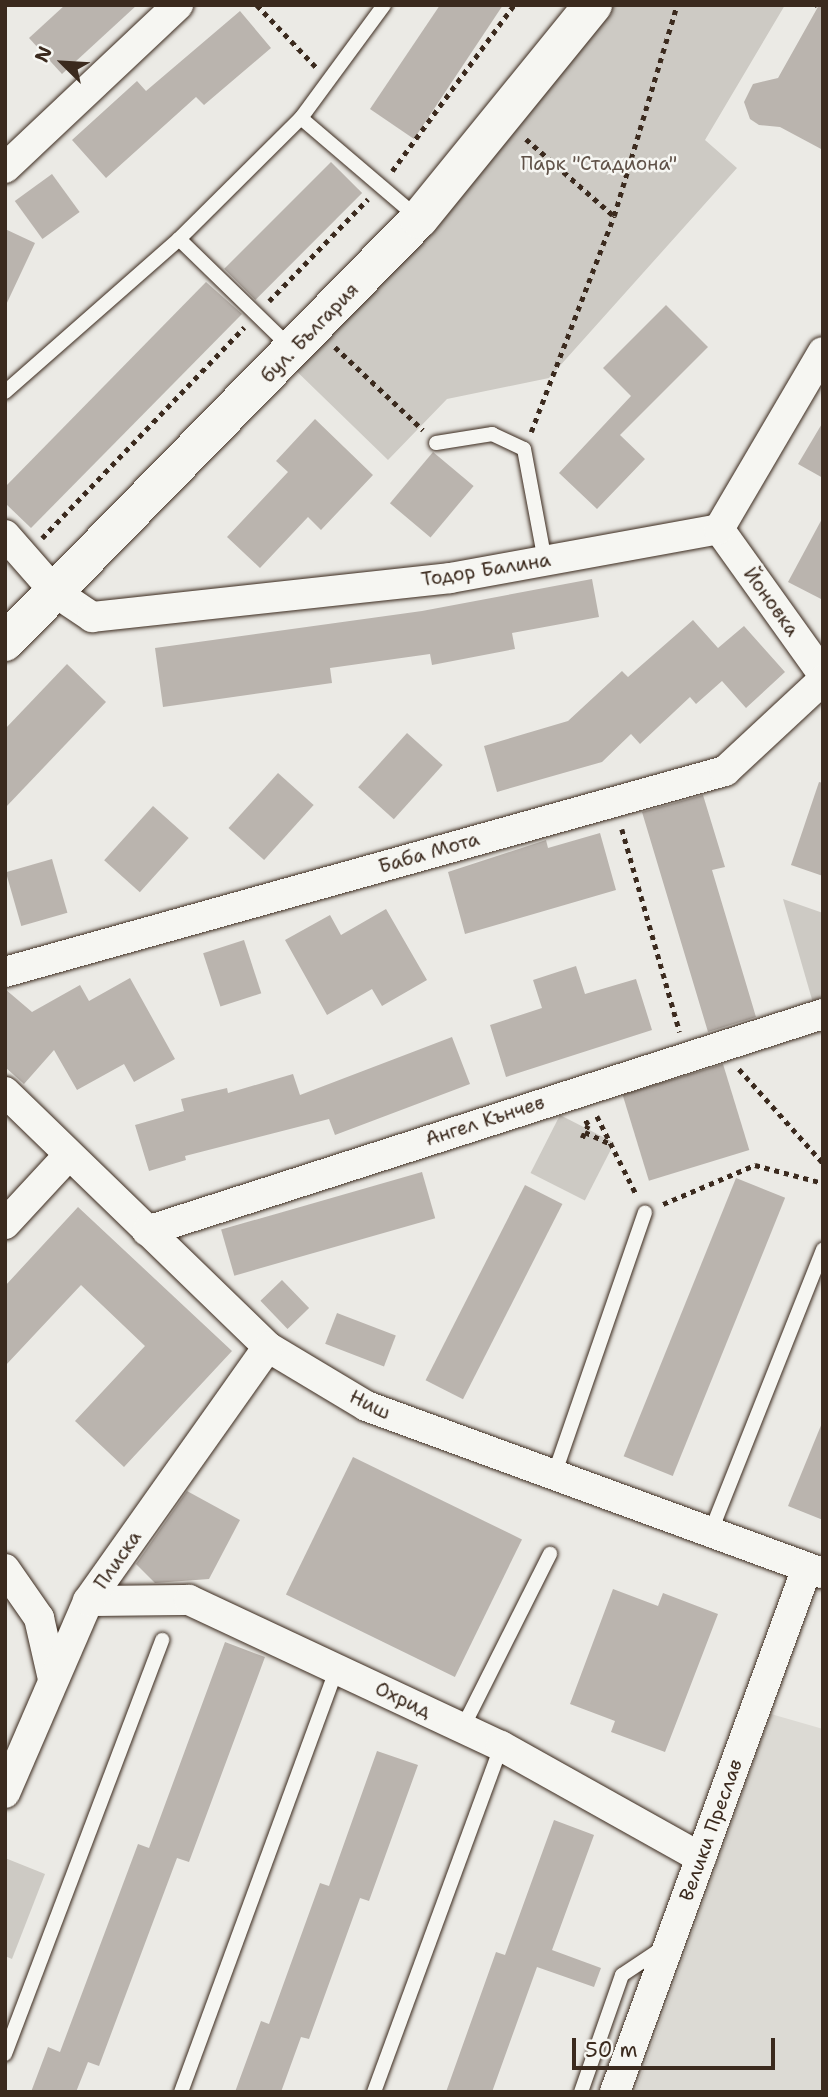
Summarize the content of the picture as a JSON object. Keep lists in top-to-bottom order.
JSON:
{
  "streets": {
    "main road": ["бул. България"],
    "street": [
      "Тодор Балина",
      "Йоновка",
      "Баба Мота",
      "Ангел Кънчев",
      "Ниш",
      "Плиска",
      "Охрид",
      "Велики Преслав"
    ]
  },
  "crossings": [
    ["бул. България", "Тодор Балина"],
    ["Тодор Балина", "Йоновка"],
    ["Йоновка", "Баба Мота"],
    ["Ангел Кънчев", "Ниш"],
    ["Ниш", "Плиска"],
    ["Ниш", "Велики Преслав"],
    ["Плиска", "Охрид"],
    ["Охрид", "Велики Преслав"]
  ],
  "parks": ["Парк \"Стадиона\""],
  "scale_bar": "50 m",
  "north": "top left"
}
